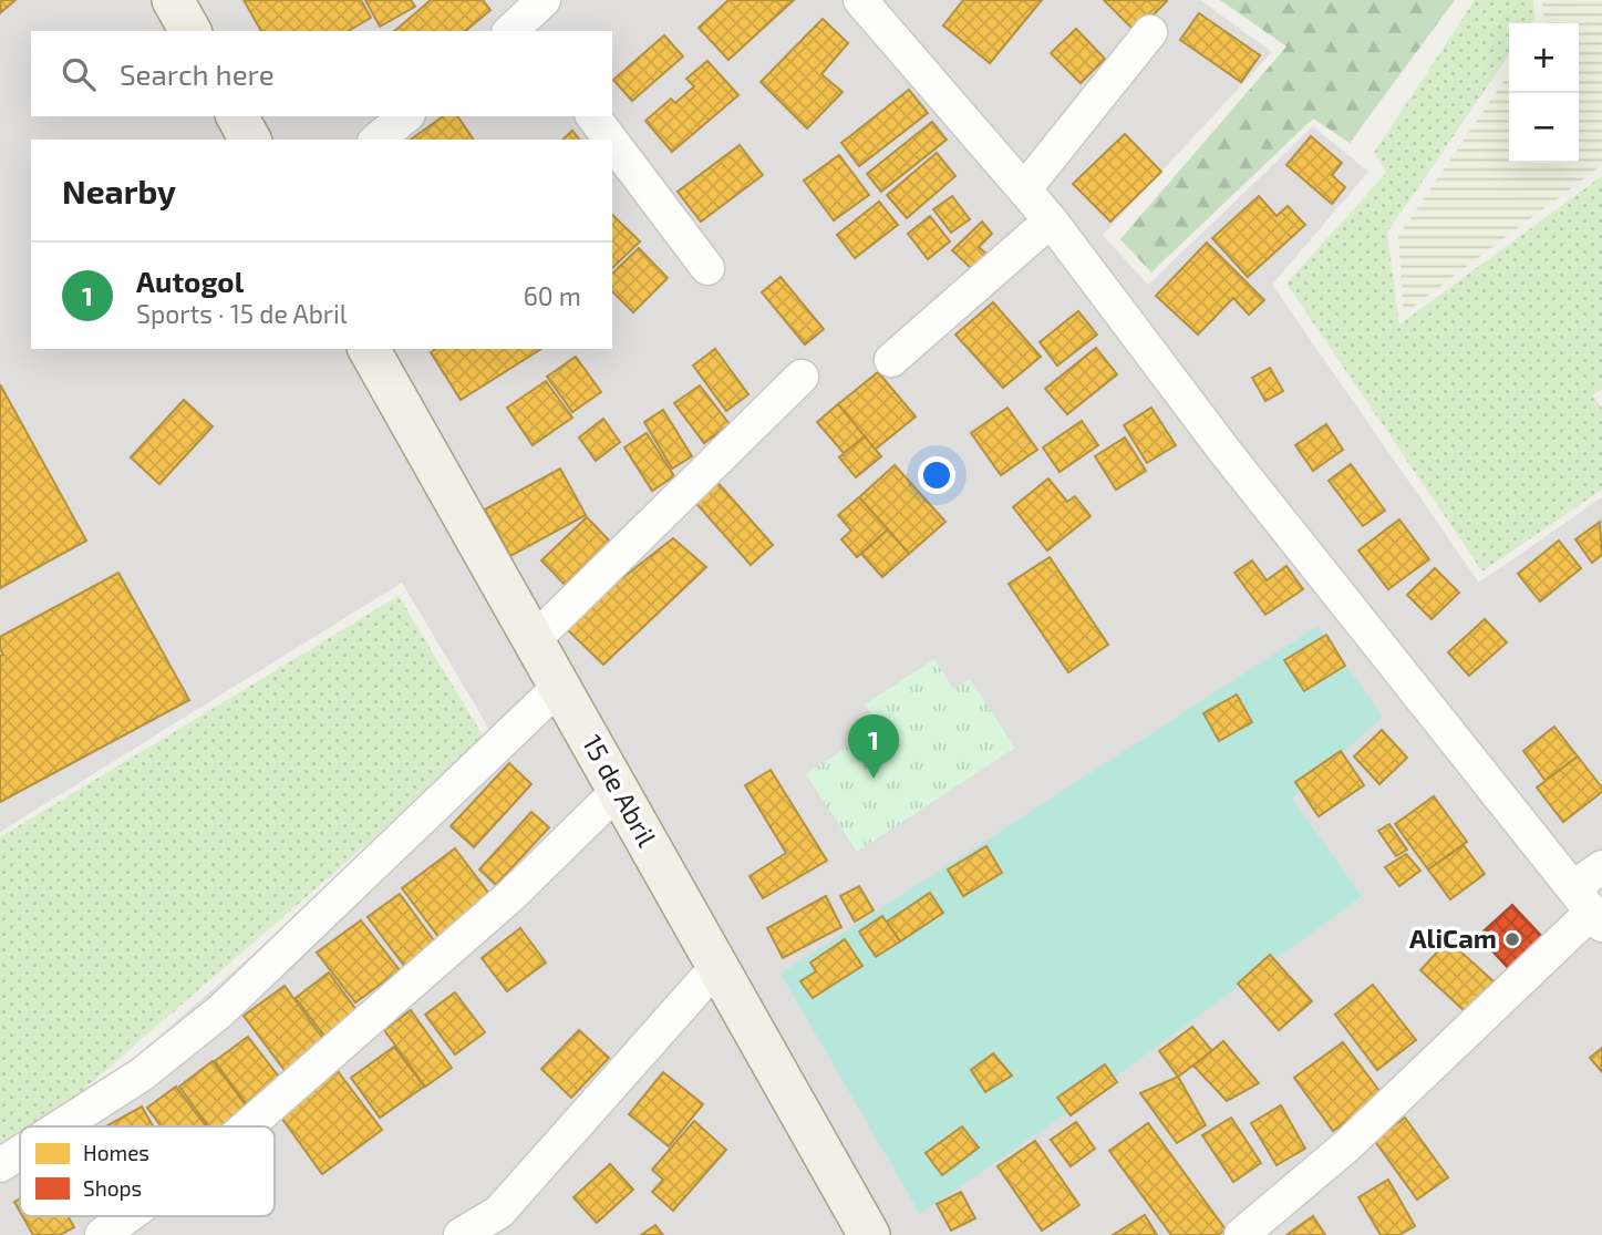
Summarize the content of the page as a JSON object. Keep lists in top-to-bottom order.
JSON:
{
  "streets": {
    "main road": ["15 de Abril"]
  },
  "places": ["AliCam"],
  "legend": ["Homes", "Shops"],
  "page": {
    "map_buttons": ["+", "−"],
    "search": "Search here",
    "heading": "Nearby",
    "list": [
      {
        "mark": "1",
        "name": "Autogol",
        "note": "Sports · 15 de Abril",
        "value": "60 m"
      }
    ],
    "pins": "1"
  }
}
